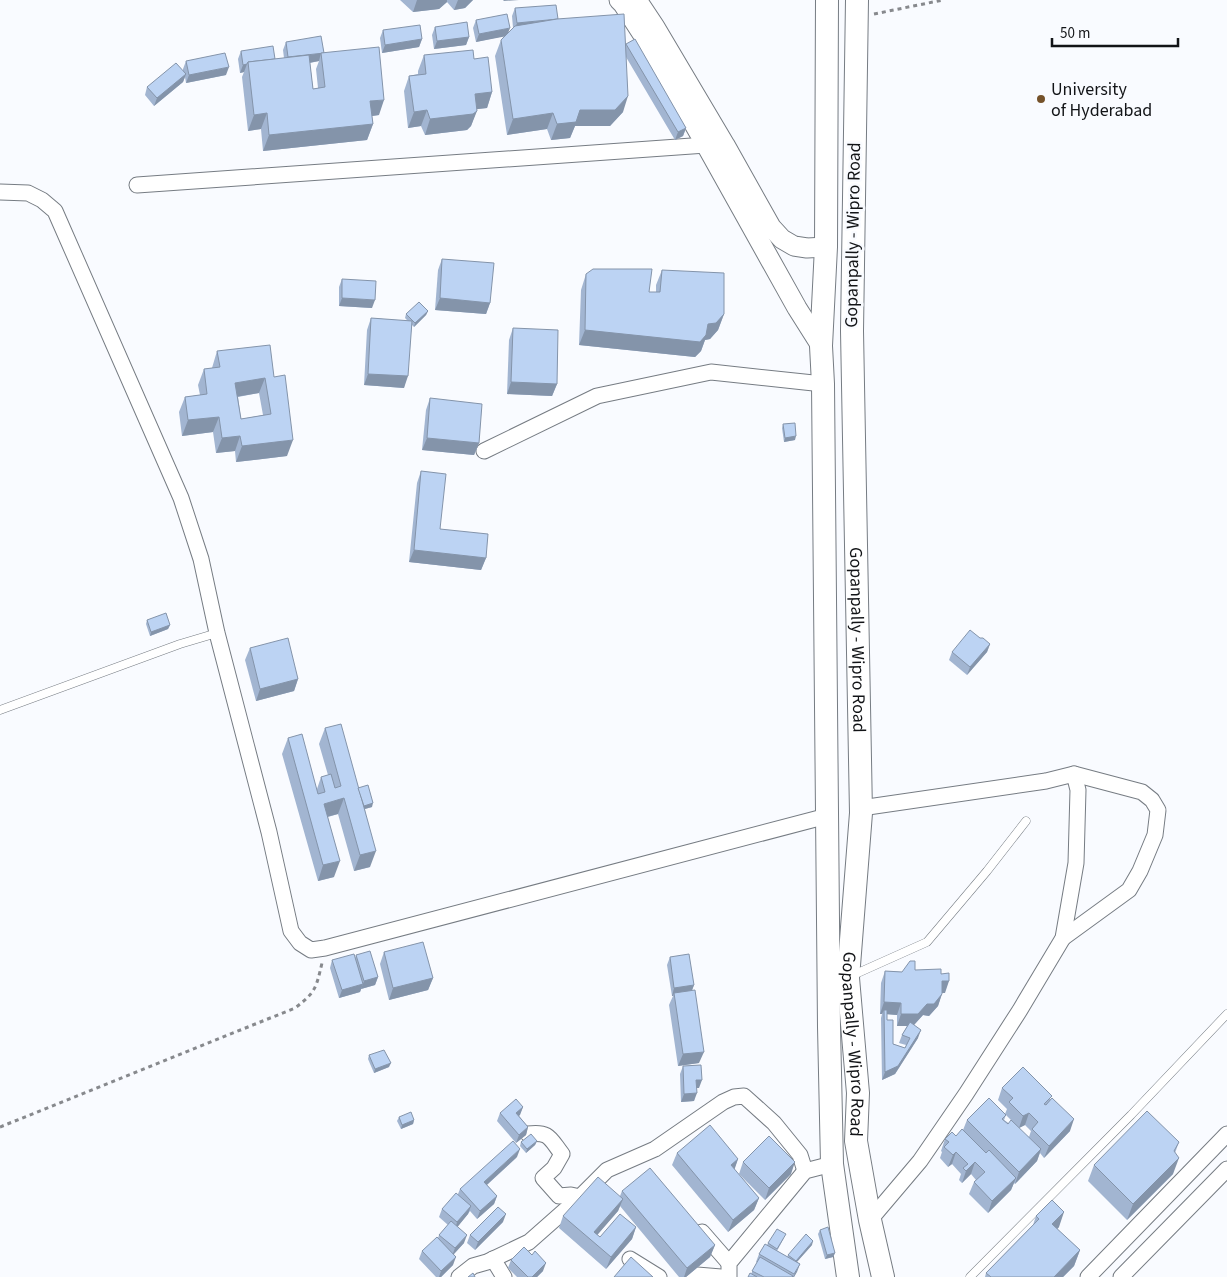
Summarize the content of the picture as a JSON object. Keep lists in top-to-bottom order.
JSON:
{
  "streets": {
    "main road": ["Gopanpally - Wipro Road"]
  },
  "places": ["University of Hyderabad"],
  "scale_bar": "50 m"
}
